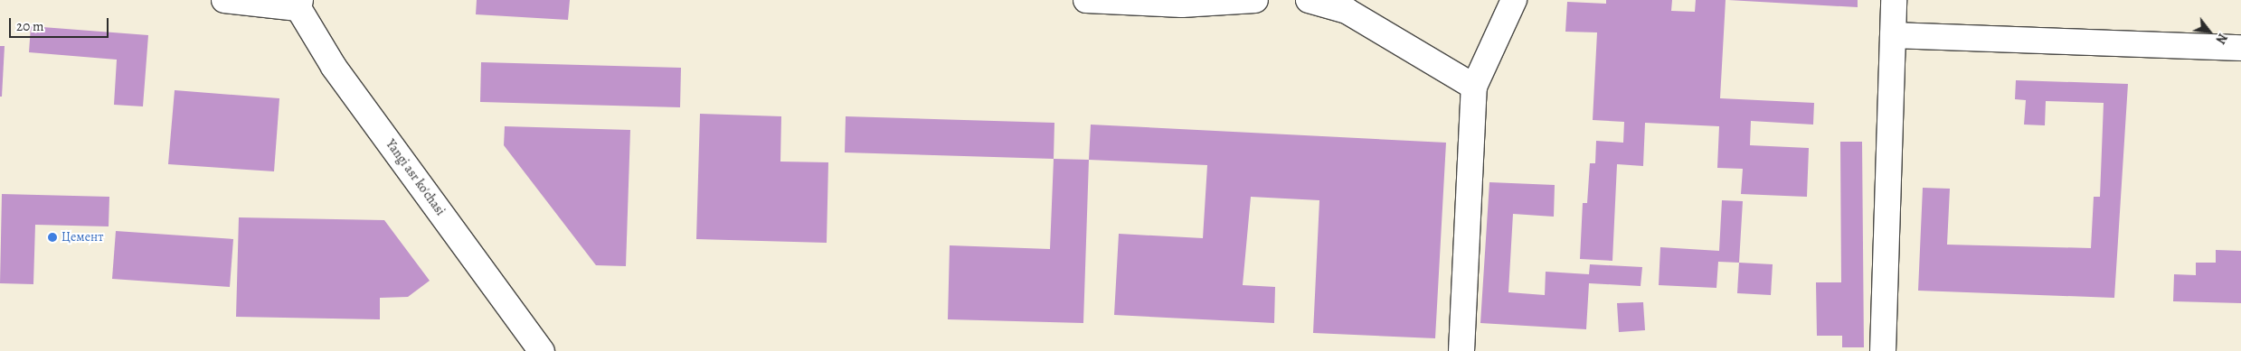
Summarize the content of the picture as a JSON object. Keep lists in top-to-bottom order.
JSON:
{
  "streets": {
    "street": ["Yangi asr ko'chasi"]
  },
  "places": ["Цемент"],
  "scale_bar": "20 m",
  "north": "bottom right"
}
